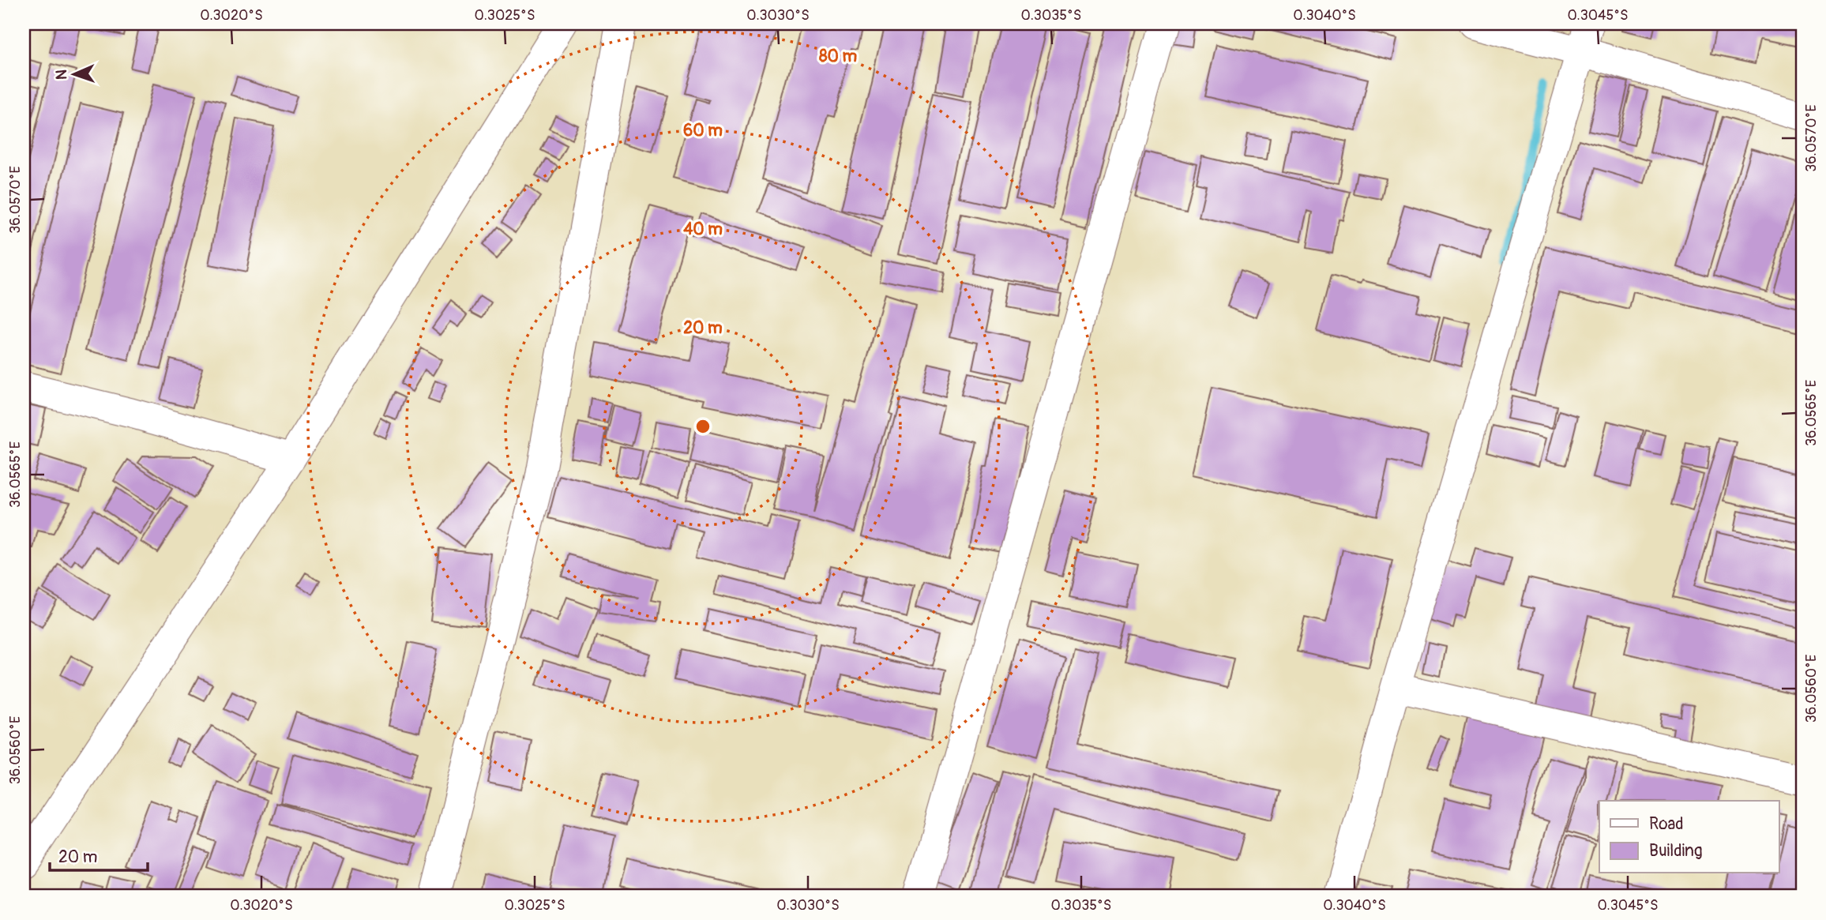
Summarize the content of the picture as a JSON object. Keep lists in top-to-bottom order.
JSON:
{
  "legend": ["Road", "Building"],
  "scale_bar": "20 m",
  "north": "left",
  "coordinates": [
    "0.3020°S",
    "0.3025°S",
    "0.3030°S",
    "0.3035°S",
    "0.3040°S",
    "0.3045°S",
    "36.0570°E",
    "36.0565°E",
    "36.0560°E"
  ],
  "rings": [
    "80 m",
    "60 m",
    "40 m",
    "20 m"
  ]
}
